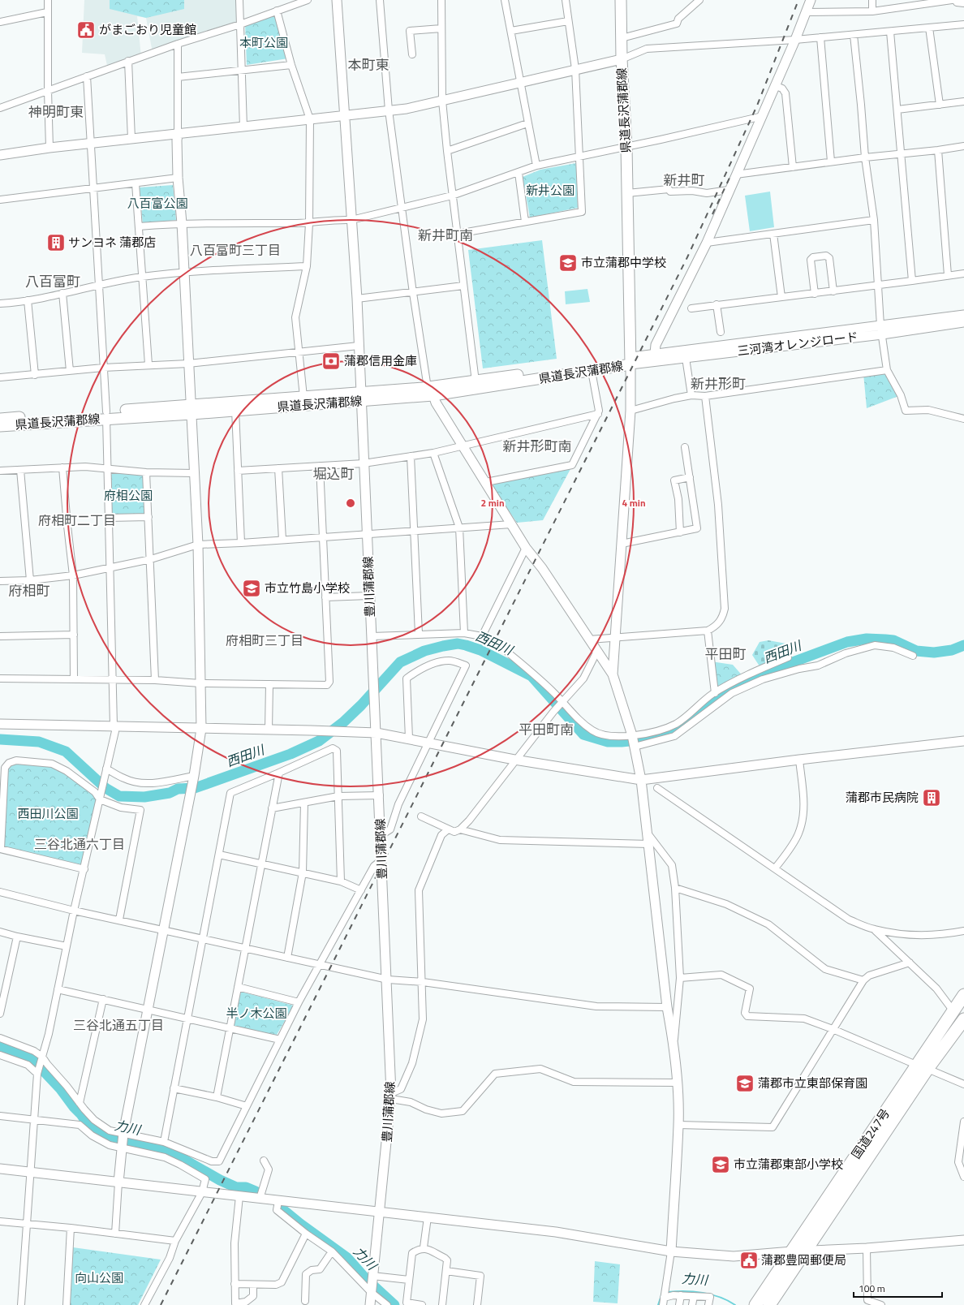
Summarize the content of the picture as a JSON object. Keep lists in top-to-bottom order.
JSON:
{
  "streets": {
    "highway": ["国道247号"],
    "main road": ["県道長沢蒲郡線"],
    "street": ["三河湾オレンジロード", "豊川蒲郡線"]
  },
  "crossings": [
    ["県道長沢蒲郡線", "三河湾オレンジロード"],
    ["県道長沢蒲郡線", "豊川蒲郡線"]
  ],
  "districts": [
    "本町東",
    "神明町東",
    "新井町",
    "新井町南",
    "八百富町三丁目",
    "八百富町",
    "新井形町",
    "新井形町南",
    "堀込町",
    "府相町二丁目",
    "府相町",
    "府相町三丁目",
    "平田町",
    "平田町南",
    "三谷北通六丁目",
    "三谷北通五丁目"
  ],
  "water": ["西田川", "力川"],
  "parks": [
    "本町公園",
    "新井公園",
    "八百富公園",
    "府相公園",
    "西田川公園",
    "半ノ木公園",
    "向山公園"
  ],
  "places": {
    "public building": ["がまごおり児童館", "蒲郡豊岡郵便局"],
    "building": ["サンヨネ 蒲郡店", "蒲郡市民病院"],
    "school or university": [
      "市立蒲郡中学校",
      "市立竹島小学校",
      "蒲郡市立東部保育園",
      "市立蒲郡東部小学校"
    ],
    "bank": ["蒲郡信用金庫"]
  },
  "scale_bar": "100 m",
  "rings": ["2 min", "4 min"]
}
